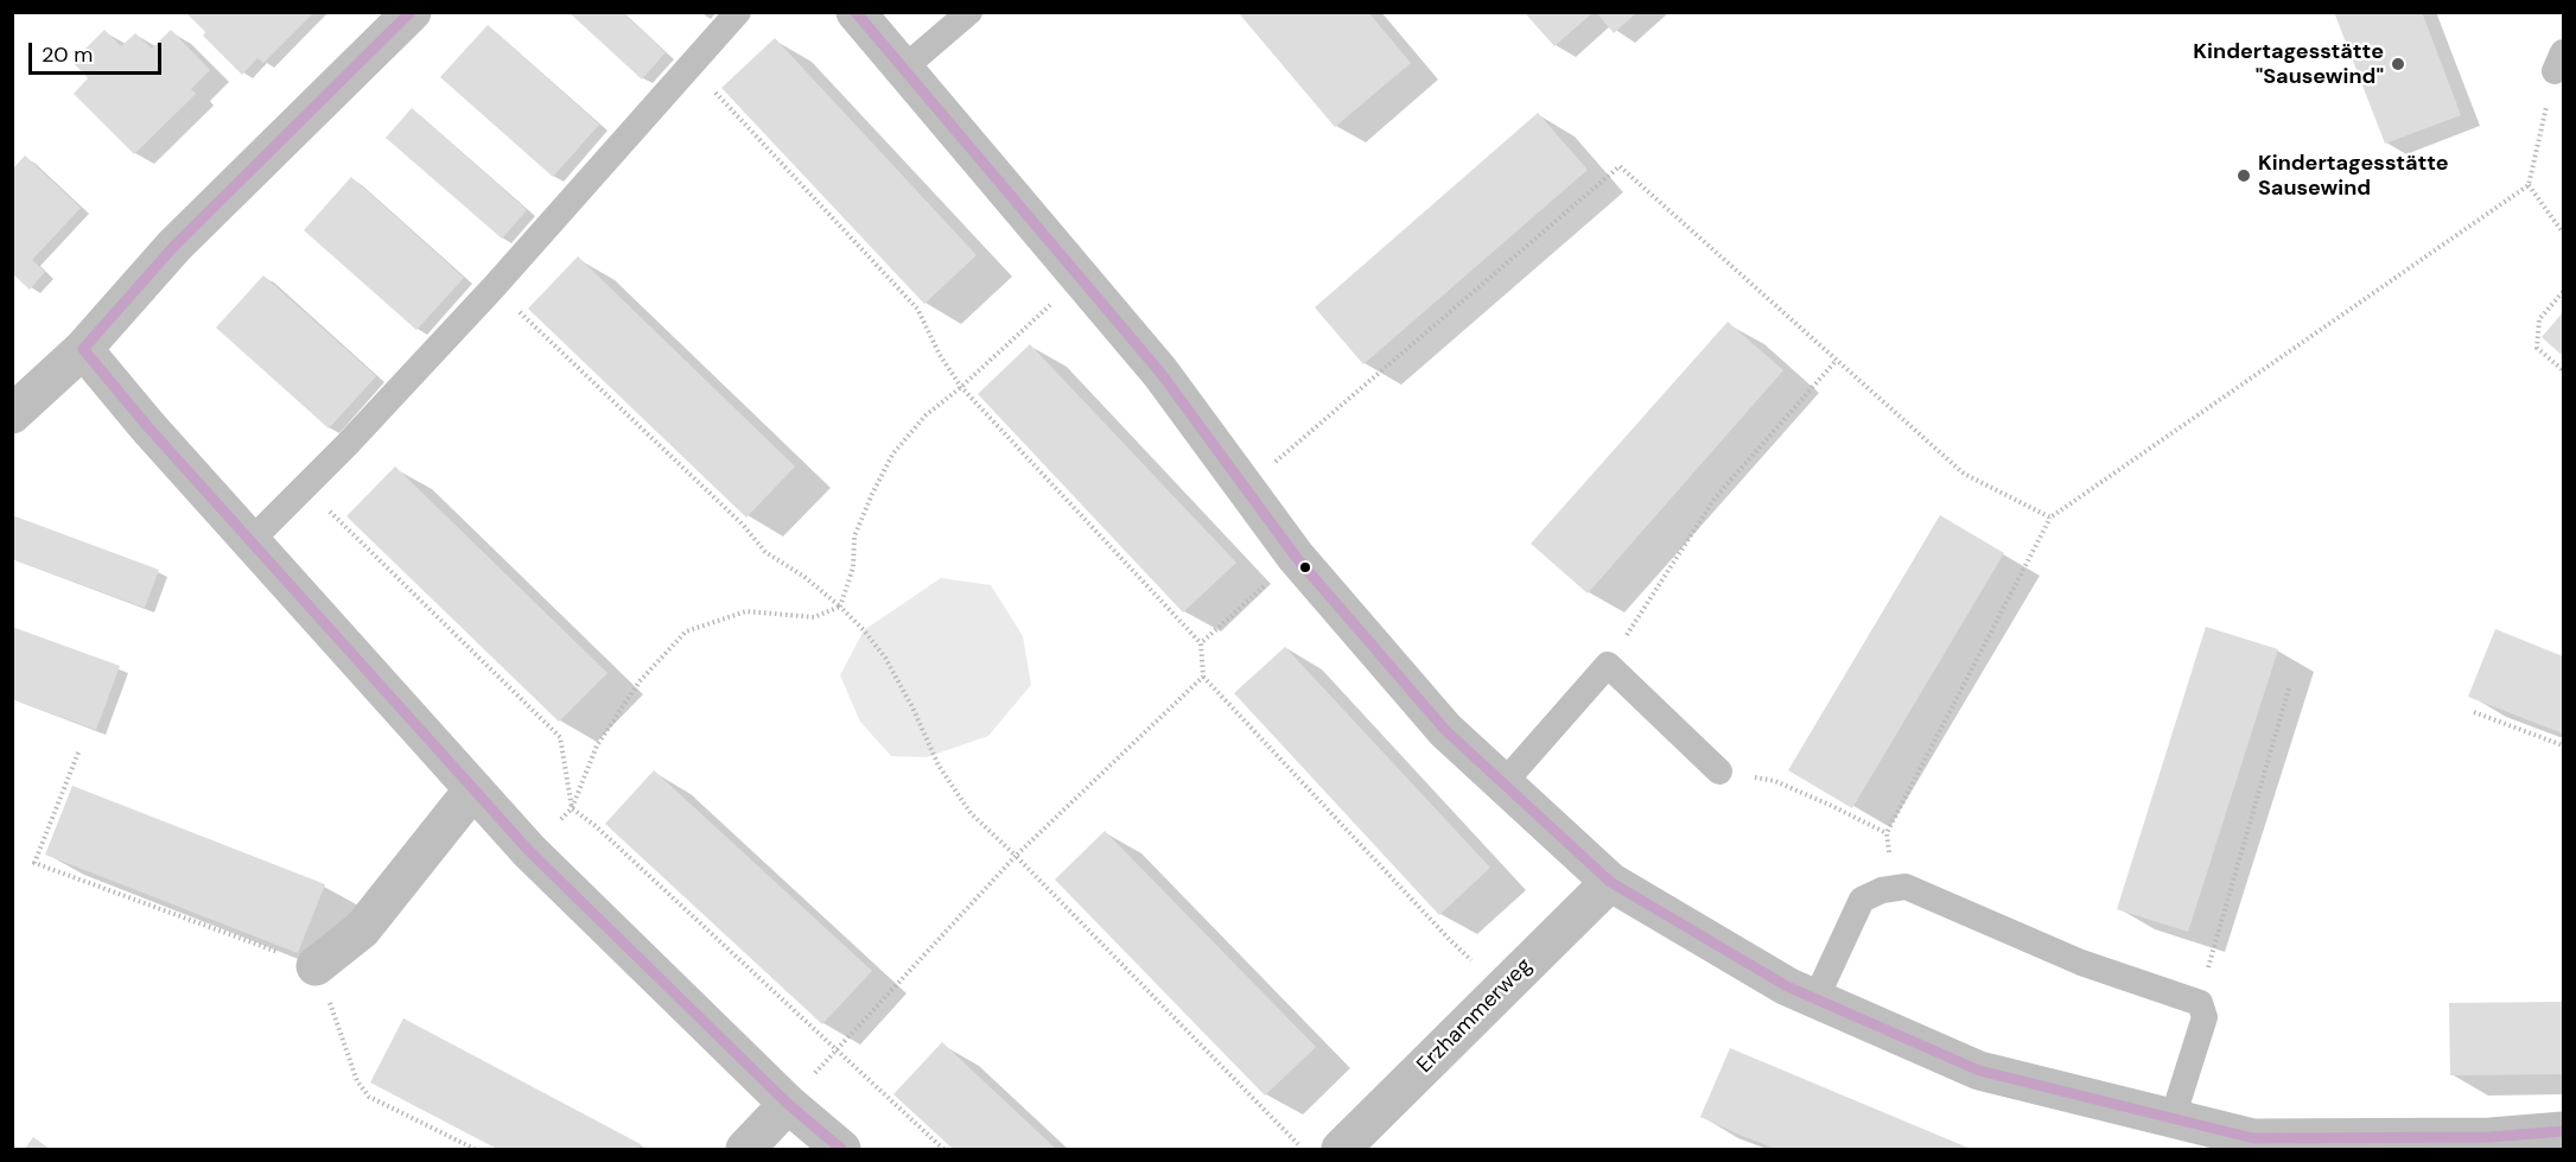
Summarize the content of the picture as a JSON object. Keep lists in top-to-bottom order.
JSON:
{
  "streets": {
    "street": ["Erzhammerweg"]
  },
  "places": ["Kindertagesstätte \"Sausewind\"", "Kindertagesstätte Sausewind"],
  "scale_bar": "20 m"
}
